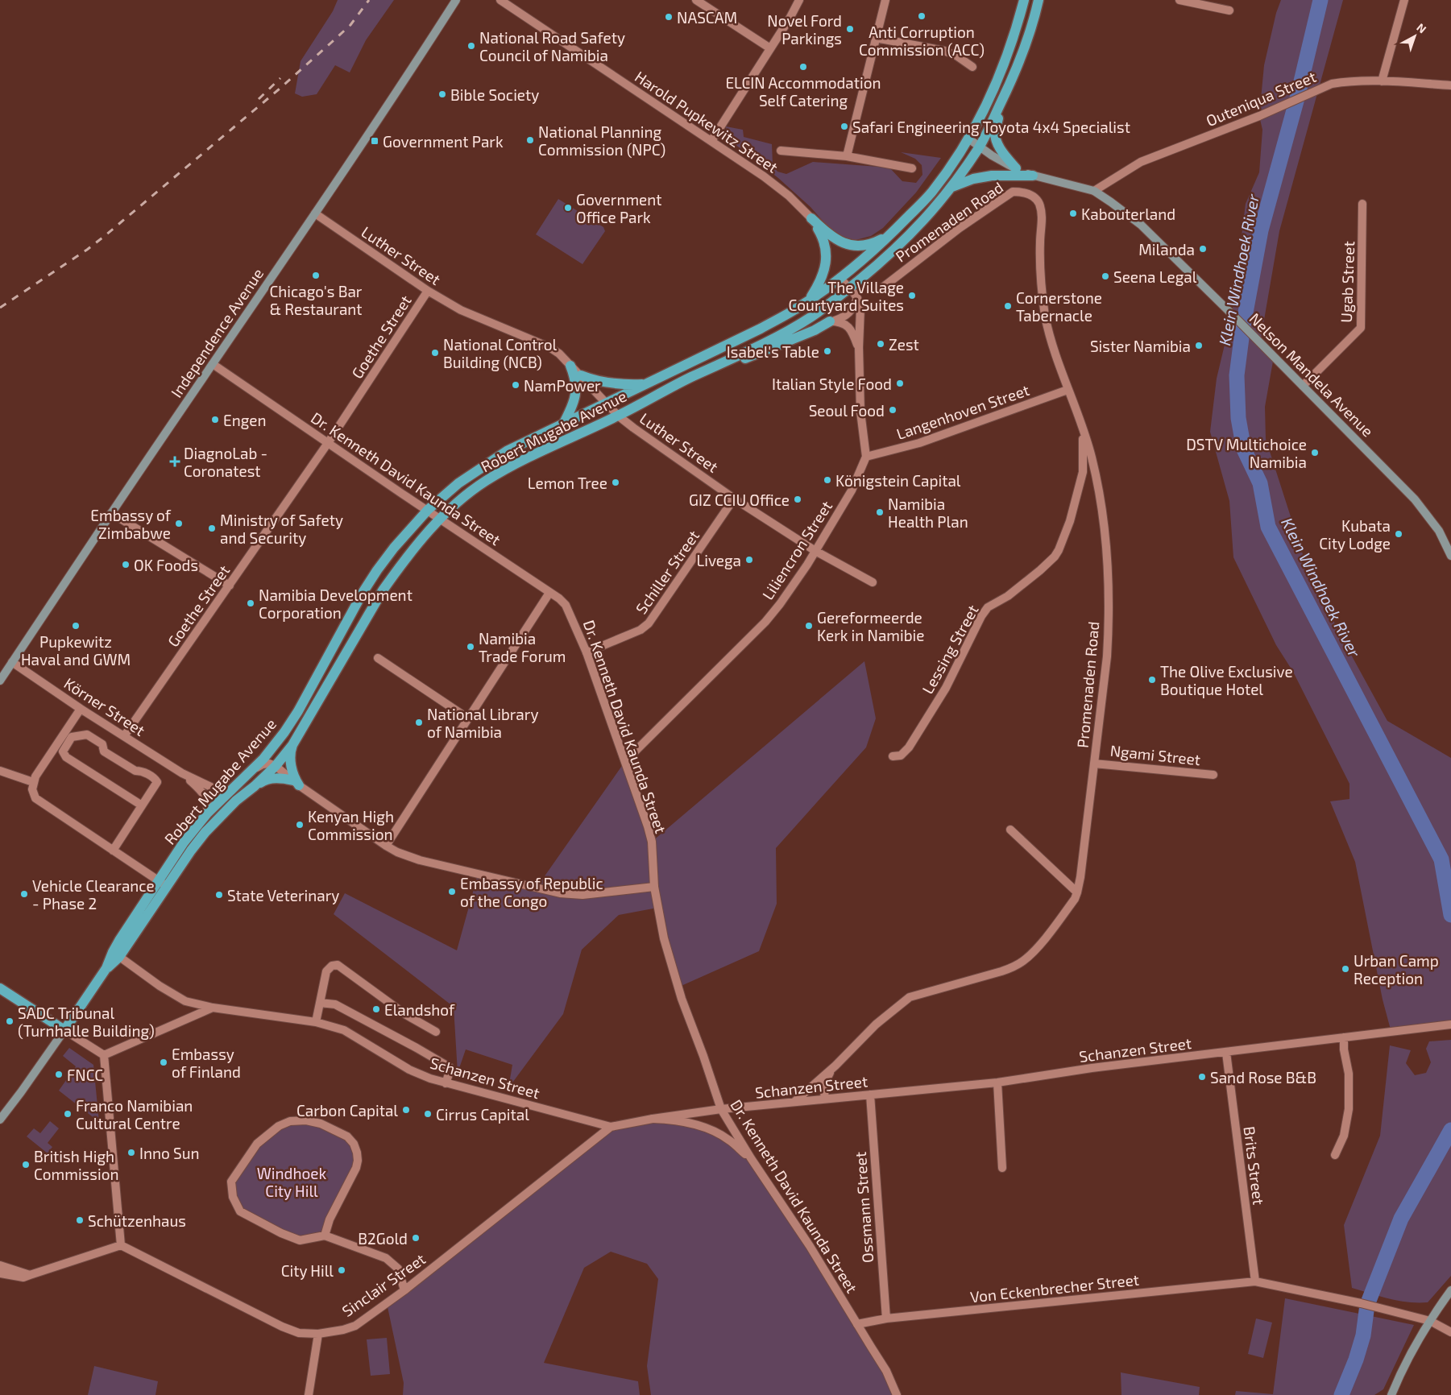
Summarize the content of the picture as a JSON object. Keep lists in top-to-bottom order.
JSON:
{
  "streets": {
    "main road": ["Independence Avenue", "Nelson Mandela Avenue", "Robert Mugabe Avenue"],
    "street": [
      "Outeniqua Street",
      "Harold Pupkewitz Street",
      "Promenaden Road",
      "Luther Street",
      "Ugab Street",
      "Goethe Street",
      "Langenhoven Street",
      "Dr. Kenneth David Kaunda Street",
      "Liliencron Street",
      "Schiller Street",
      "Lessing Street",
      "Körner Street",
      "Ngami Street",
      "Schanzen Street",
      "Brits Street",
      "Ossmann Street",
      "Sinclair Street",
      "Von Eckenbrecher Street"
    ]
  },
  "crossings": [
    ["Outeniqua Street", "Nelson Mandela Avenue"],
    ["Promenaden Road", "Langenhoven Street"],
    ["Promenaden Road", "Lessing Street"],
    ["Promenaden Road", "Ngami Street"],
    ["Promenaden Road", "Schanzen Street"],
    ["Luther Street", "Independence Avenue"],
    ["Luther Street", "Goethe Street"],
    ["Luther Street", "Robert Mugabe Avenue"],
    ["Luther Street", "Liliencron Street"],
    ["Luther Street", "Schiller Street"],
    ["Ugab Street", "Nelson Mandela Avenue"],
    ["Independence Avenue", "Dr. Kenneth David Kaunda Street"],
    ["Independence Avenue", "Körner Street"],
    ["Goethe Street", "Dr. Kenneth David Kaunda Street"],
    ["Goethe Street", "Körner Street"],
    ["Nelson Mandela Avenue", "Robert Mugabe Avenue"],
    ["Langenhoven Street", "Liliencron Street"],
    ["Robert Mugabe Avenue", "Dr. Kenneth David Kaunda Street"],
    ["Robert Mugabe Avenue", "Körner Street"],
    ["Robert Mugabe Avenue", "Schanzen Street"],
    ["Dr. Kenneth David Kaunda Street", "Liliencron Street"],
    ["Dr. Kenneth David Kaunda Street", "Schiller Street"],
    ["Dr. Kenneth David Kaunda Street", "Schanzen Street"],
    ["Dr. Kenneth David Kaunda Street", "Von Eckenbrecher Street"],
    ["Schanzen Street", "Brits Street"],
    ["Schanzen Street", "Ossmann Street"],
    ["Schanzen Street", "Sinclair Street"],
    ["Brits Street", "Von Eckenbrecher Street"],
    ["Ossmann Street", "Von Eckenbrecher Street"]
  ],
  "water": ["Klein Windhoek River"],
  "parks": ["Windhoek City Hill"],
  "places": {
    "other": [
      "Anti Corruption Commission (ACC)",
      "NASCAM",
      "Novel Ford Parkings",
      "National Road Safety Council of Namibia",
      "ELCIN Accommodation Self Catering",
      "Bible Society",
      "Safari Engineering Toyota 4x4 Specialist",
      "National Planning Commission (NPC)",
      "Government Office Park",
      "Kabouterland",
      "Milanda",
      "Chicago's Bar & Restaurant",
      "Seena Legal",
      "The Village Courtyard Suites",
      "Cornerstone Tabernacle",
      "Zest",
      "Sister Namibia",
      "Isabel's Table",
      "National Control Building (NCB)",
      "Italian Style Food",
      "NamPower",
      "Seoul Food",
      "Engen",
      "DSTV Multichoice Namibia",
      "Königstein Capital",
      "Lemon Tree",
      "GIZ CCIU Office",
      "Namibia Health Plan",
      "Embassy of Zimbabwe",
      "Ministry of Safety and Security",
      "Kubata City Lodge",
      "Livega",
      "OK Foods",
      "Namibia Development Corporation",
      "Pupkewitz Haval and GWM",
      "Gereformeerde Kerk in Namibie",
      "Namibia Trade Forum",
      "The Olive Exclusive Boutique Hotel",
      "National Library of Namibia",
      "Kenyan High Commission",
      "Embassy of Republic of the Congo",
      "Vehicle Clearance - Phase 2",
      "State Veterinary",
      "Urban Camp Reception",
      "Elandshof",
      "SADC Tribunal (Turnhalle Building)",
      "Embassy of Finland",
      "FNCC",
      "Sand Rose B&B",
      "Carbon Capital",
      "Franco Namibian Cultural Centre",
      "Cirrus Capital",
      "Inno Sun",
      "British High Commission",
      "Schützenhaus",
      "B2Gold",
      "City Hill"
    ],
    "transit": ["Government Park"],
    "health": ["DiagnoLab - Coronatest"]
  },
  "north": "top right"
}
